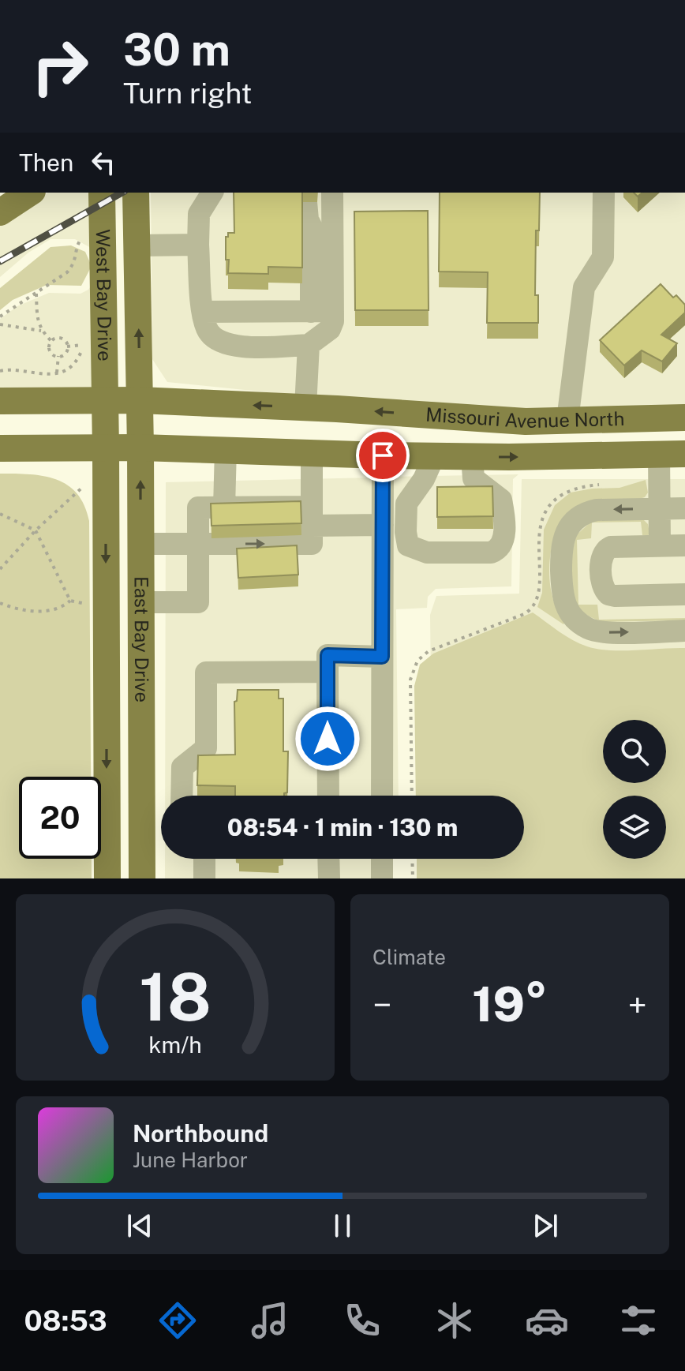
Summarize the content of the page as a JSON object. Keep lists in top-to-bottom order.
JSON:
{
  "streets": {
    "main road": ["West Bay Drive", "Missouri Avenue North", "East Bay Drive"]
  },
  "crossings": [
    ["West Bay Drive", "Missouri Avenue North"],
    ["West Bay Drive", "East Bay Drive"],
    ["Missouri Avenue North", "East Bay Drive"]
  ],
  "page": {
    "turn": ["30 m", "Turn right"],
    "then": "Then",
    "limit": "20",
    "trip": "08:54 · 1 min · 130 m",
    "tile": "Climate",
    "heat": ["−", "19°", "+"],
    "song": ["Northbound", "June Harbor"],
    "tabs": "08:53",
    "gauge": ["18", "km/h"]
  }
}
